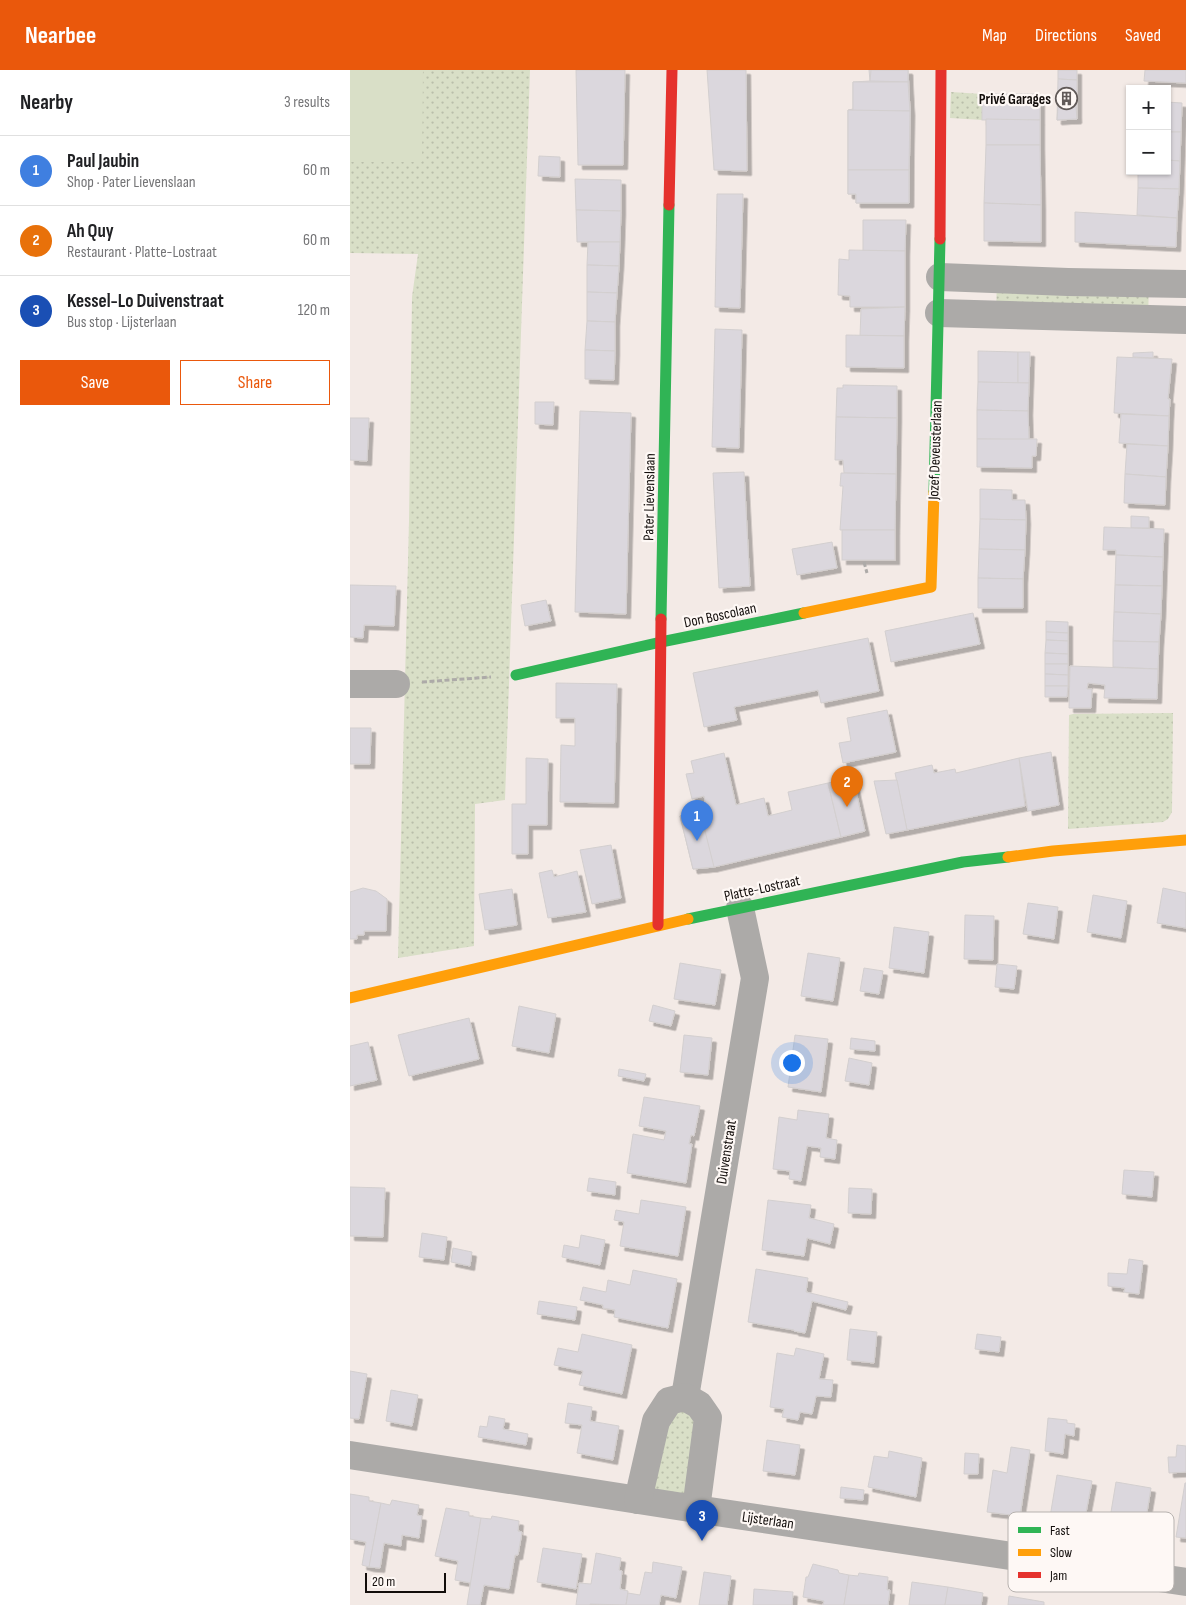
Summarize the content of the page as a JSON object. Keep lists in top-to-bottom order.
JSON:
{
  "streets": {
    "street": [
      "Jozef Deveusterlaan",
      "Pater Lievenslaan",
      "Don Boscolaan",
      "Platte-Lostraat",
      "Duivenstraat",
      "Lijsterlaan"
    ]
  },
  "crossings": [
    ["Jozef Deveusterlaan", "Don Boscolaan"],
    ["Pater Lievenslaan", "Don Boscolaan"],
    ["Pater Lievenslaan", "Platte-Lostraat"],
    ["Platte-Lostraat", "Duivenstraat"]
  ],
  "places": {
    "building": ["Privé Garages"]
  },
  "legend": ["Fast", "Slow", "Jam"],
  "scale_bar": "20 m",
  "page": {
    "header": "Nearbee",
    "nav": ["Map", "Directions", "Saved"],
    "heading": ["Nearby", "3 results"],
    "map_buttons": ["+", "−"],
    "list": [
      {
        "mark": "1",
        "name": "Paul Jaubin",
        "note": "Shop · Pater Lievenslaan",
        "value": "60 m"
      },
      {
        "mark": "2",
        "name": "Ah Quy",
        "note": "Restaurant · Platte-Lostraat",
        "value": "60 m"
      },
      {
        "mark": "3",
        "name": "Kessel-Lo Duivenstraat",
        "note": "Bus stop · Lijsterlaan",
        "value": "120 m"
      }
    ],
    "buttons": ["Save", "Share"],
    "pins": ["2", "1", "3"],
    "scale": "20 m"
  }
}
